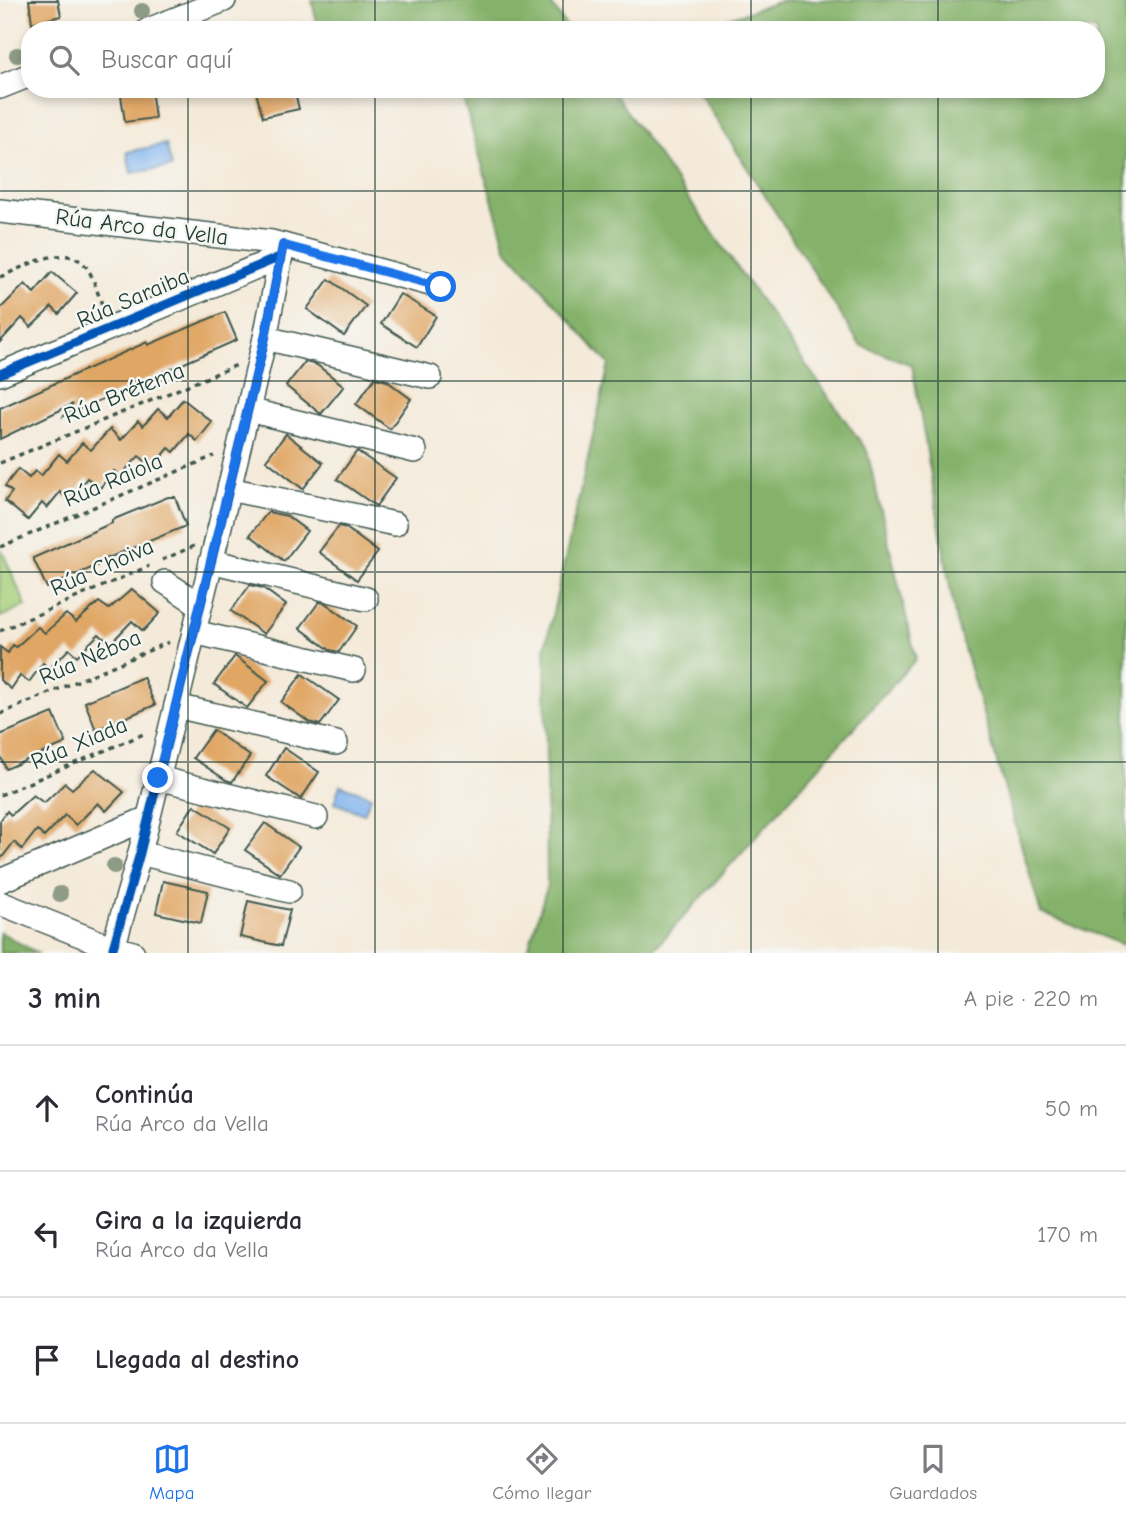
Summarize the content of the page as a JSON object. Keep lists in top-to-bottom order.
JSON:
{
  "streets": {
    "street": ["Rúa Arco da Vella", "Rúa Saraiba"],
    "path": [
      "Rúa Brétema",
      "Rúa Raiola",
      "Rúa Choiva",
      "Rúa Néboa",
      "Rúa Xiada"
    ]
  },
  "crossings": [
    ["Rúa Arco da Vella", "Rúa Saraiba"]
  ],
  "page": {
    "search": "Buscar aquí",
    "heading": ["3 min", "A pie · 220 m"],
    "list": [
      ["Continúa", "Rúa Arco da Vella", "50 m"],
      ["Gira a la izquierda", "Rúa Arco da Vella", "170 m"],
      "Llegada al destino"
    ],
    "nav": ["Mapa", "Cómo llegar", "Guardados"]
  }
}
